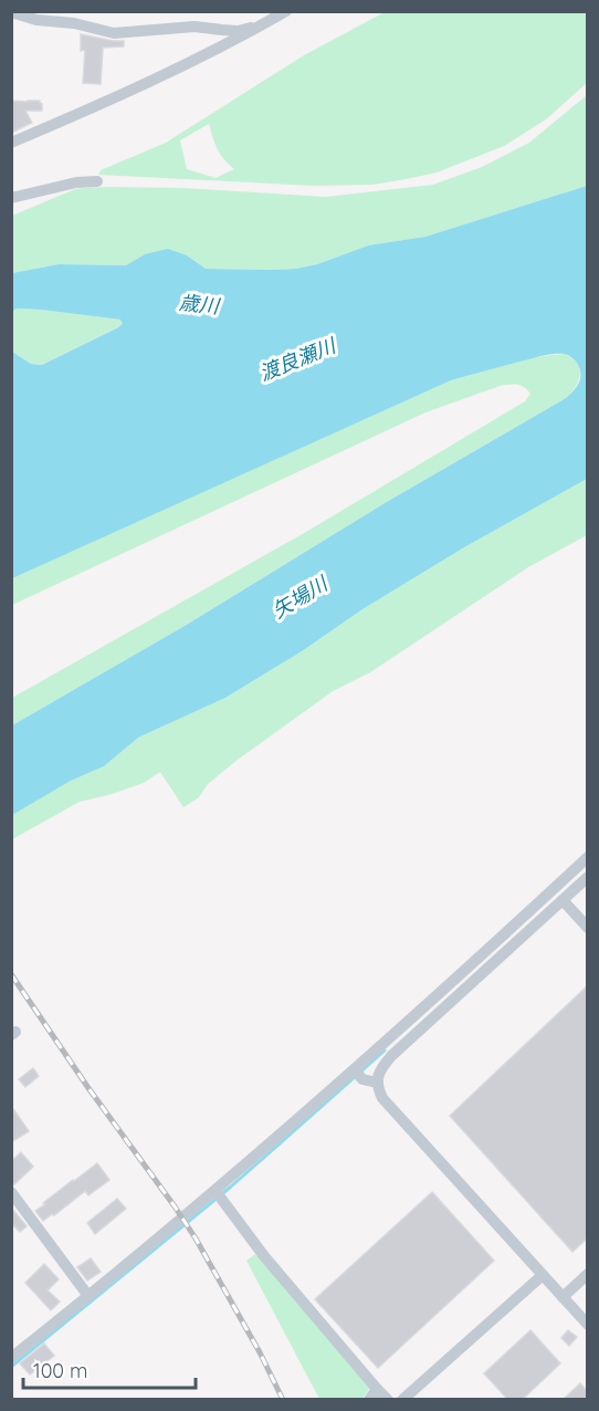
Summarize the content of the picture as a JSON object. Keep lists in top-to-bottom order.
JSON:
{
  "water": ["歳川", "渡良瀬川", "矢場川"],
  "scale_bar": "100 m"
}
